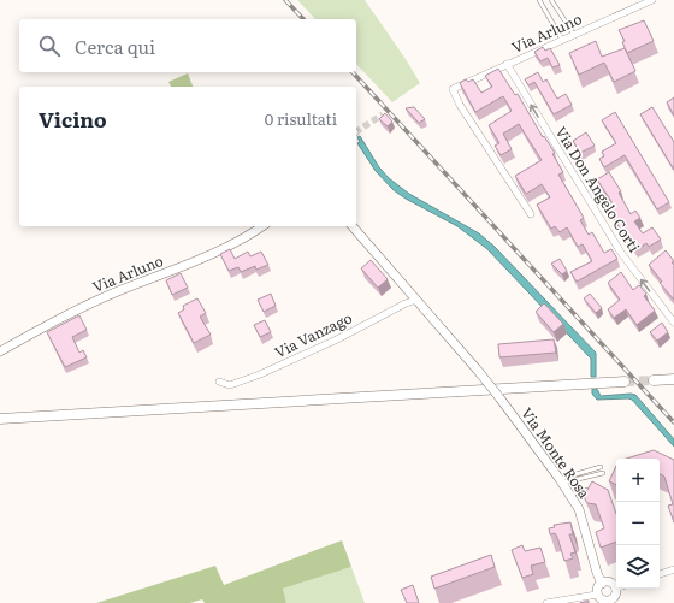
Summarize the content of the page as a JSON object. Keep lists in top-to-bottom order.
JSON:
{
  "streets": {
    "street": [
      "Via Arluno",
      "Via Don Angelo Corti",
      "Via Vanzago",
      "Via Monte Rosa"
    ]
  },
  "crossings": [
    ["Via Arluno", "Via Don Angelo Corti"],
    ["Via Vanzago", "Via Monte Rosa"]
  ],
  "one_way": ["Via Don Angelo Corti"],
  "page": {
    "search": "Cerca qui",
    "heading": ["Vicino", "0 risultati"],
    "map_buttons": ["+", "−"]
  }
}
